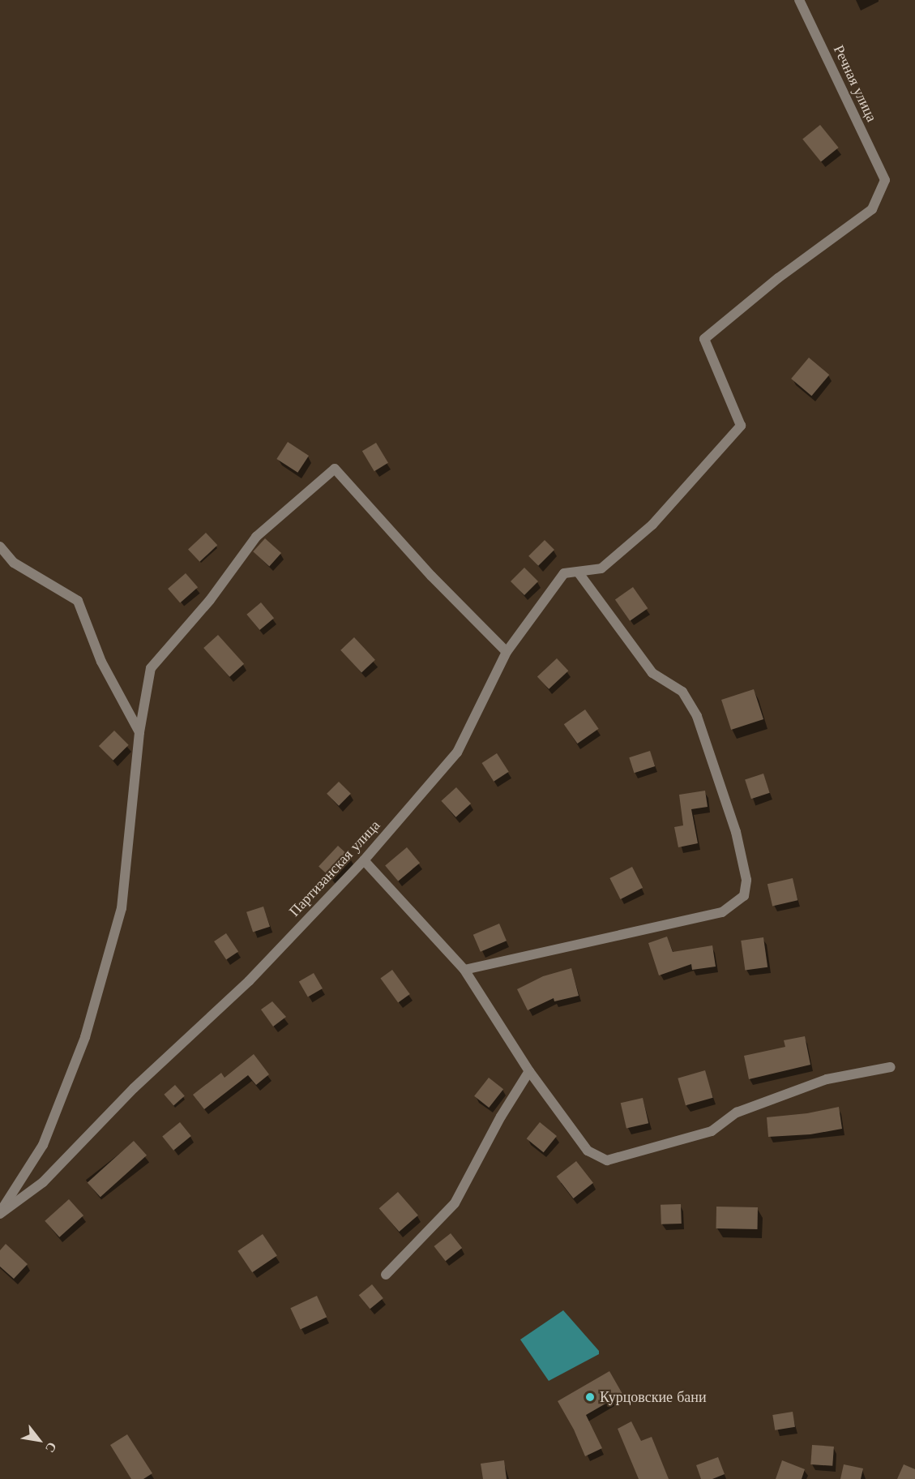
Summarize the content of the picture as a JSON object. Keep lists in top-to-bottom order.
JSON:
{
  "streets": {
    "street": ["Речная улица", "Партизанская улица"]
  },
  "crossings": [
    ["Речная улица", "Партизанская улица"]
  ],
  "places": ["Курцовские бани"],
  "north": "bottom right"
}
